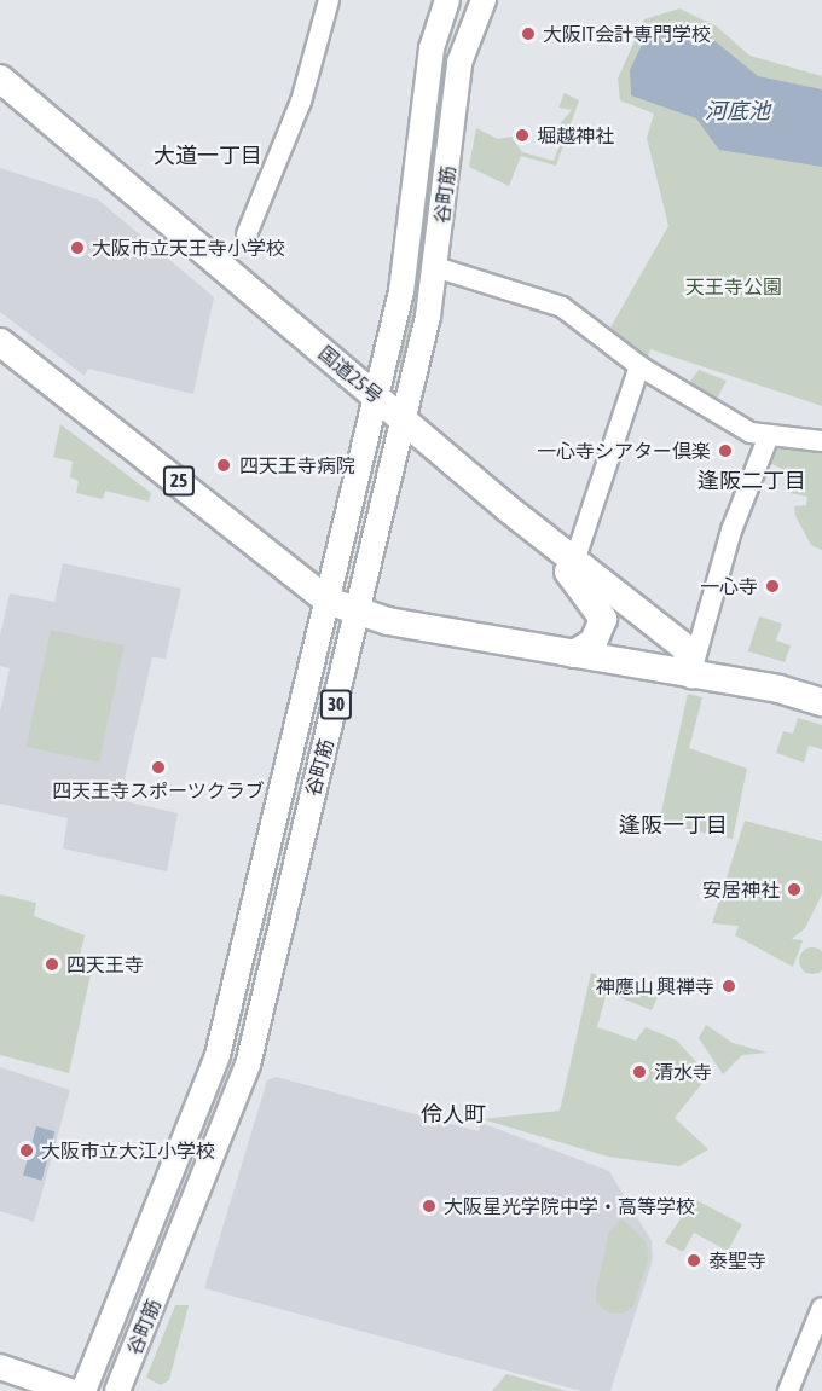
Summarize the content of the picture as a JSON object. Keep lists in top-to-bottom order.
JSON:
{
  "streets": {
    "highway": ["国道25号", "25"],
    "main road": ["谷町筋", "30"]
  },
  "crossings": [
    ["谷町筋", "国道25号"],
    ["谷町筋", "25"],
    ["国道25号", "25"]
  ],
  "districts": [
    "大道一丁目",
    "逢阪二丁目",
    "逢阪一丁目",
    "伶人町"
  ],
  "water": ["河底池"],
  "parks": ["天王寺公園"],
  "places": [
    "大阪IT会計専門学校",
    "堀越神社",
    "大阪市立天王寺小学校",
    "一心寺シアター倶楽",
    "四天王寺病院",
    "一心寺",
    "四天王寺スポーツクラブ",
    "安居神社",
    "四天王寺",
    "神應山 興禅寺",
    "清水寺",
    "大阪市立大江小学校",
    "大阪星光学院中学・高等学校",
    "泰聖寺"
  ]
}
